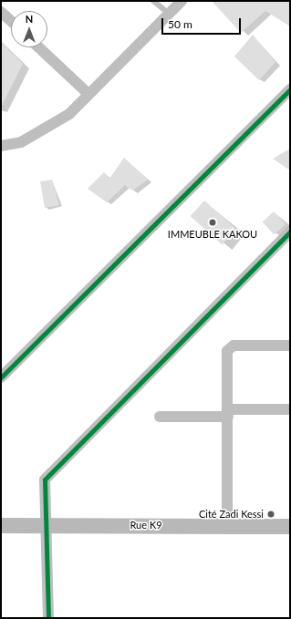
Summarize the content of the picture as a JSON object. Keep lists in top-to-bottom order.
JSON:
{
  "streets": {
    "street": ["Rue K9"]
  },
  "places": ["IMMEUBLE KAKOU", "Cité Zadi Kessi"],
  "scale_bar": "50 m",
  "north": "top"
}
